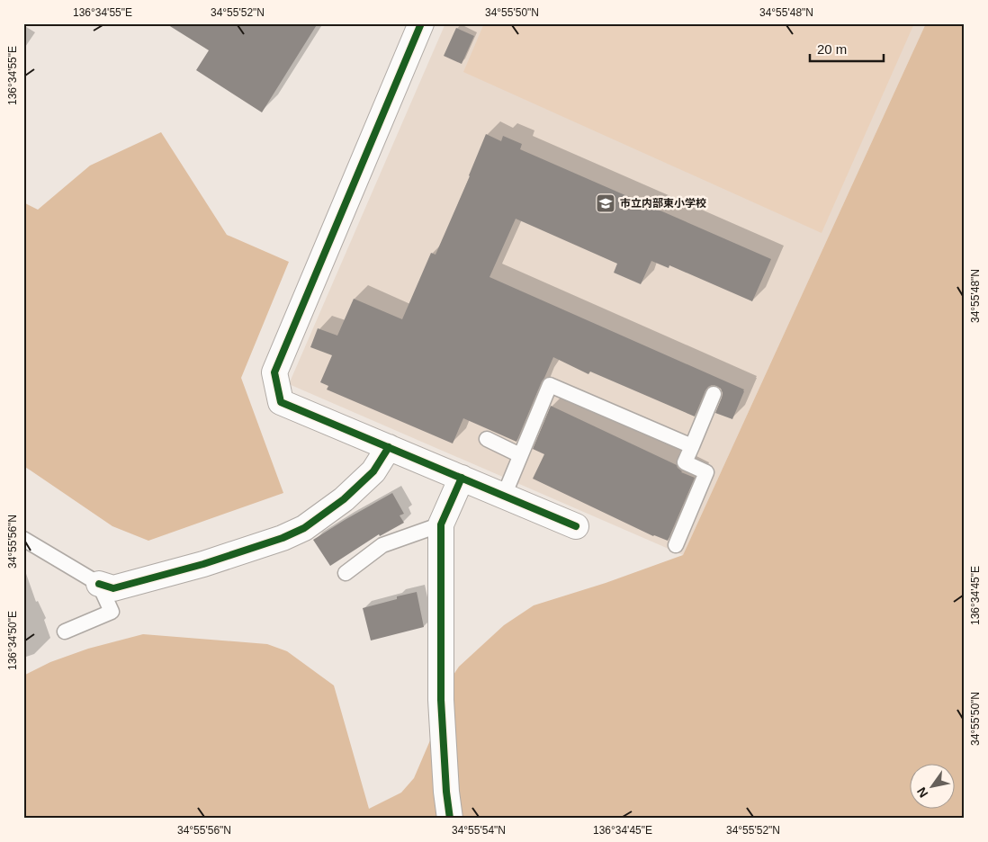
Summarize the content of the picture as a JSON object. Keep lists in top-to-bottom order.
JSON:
{
  "places": {
    "school or university": ["市立内部東小学校"]
  },
  "scale_bar": "20 m",
  "north": "bottom left",
  "coordinates": [
    "136°34'55\"E",
    "34°55'52\"N",
    "34°55'50\"N",
    "34°55'48\"N",
    "34°55'56\"N",
    "136°34'45\"E",
    "136°34'50\"E",
    "34°55'54\"N"
  ]
}
